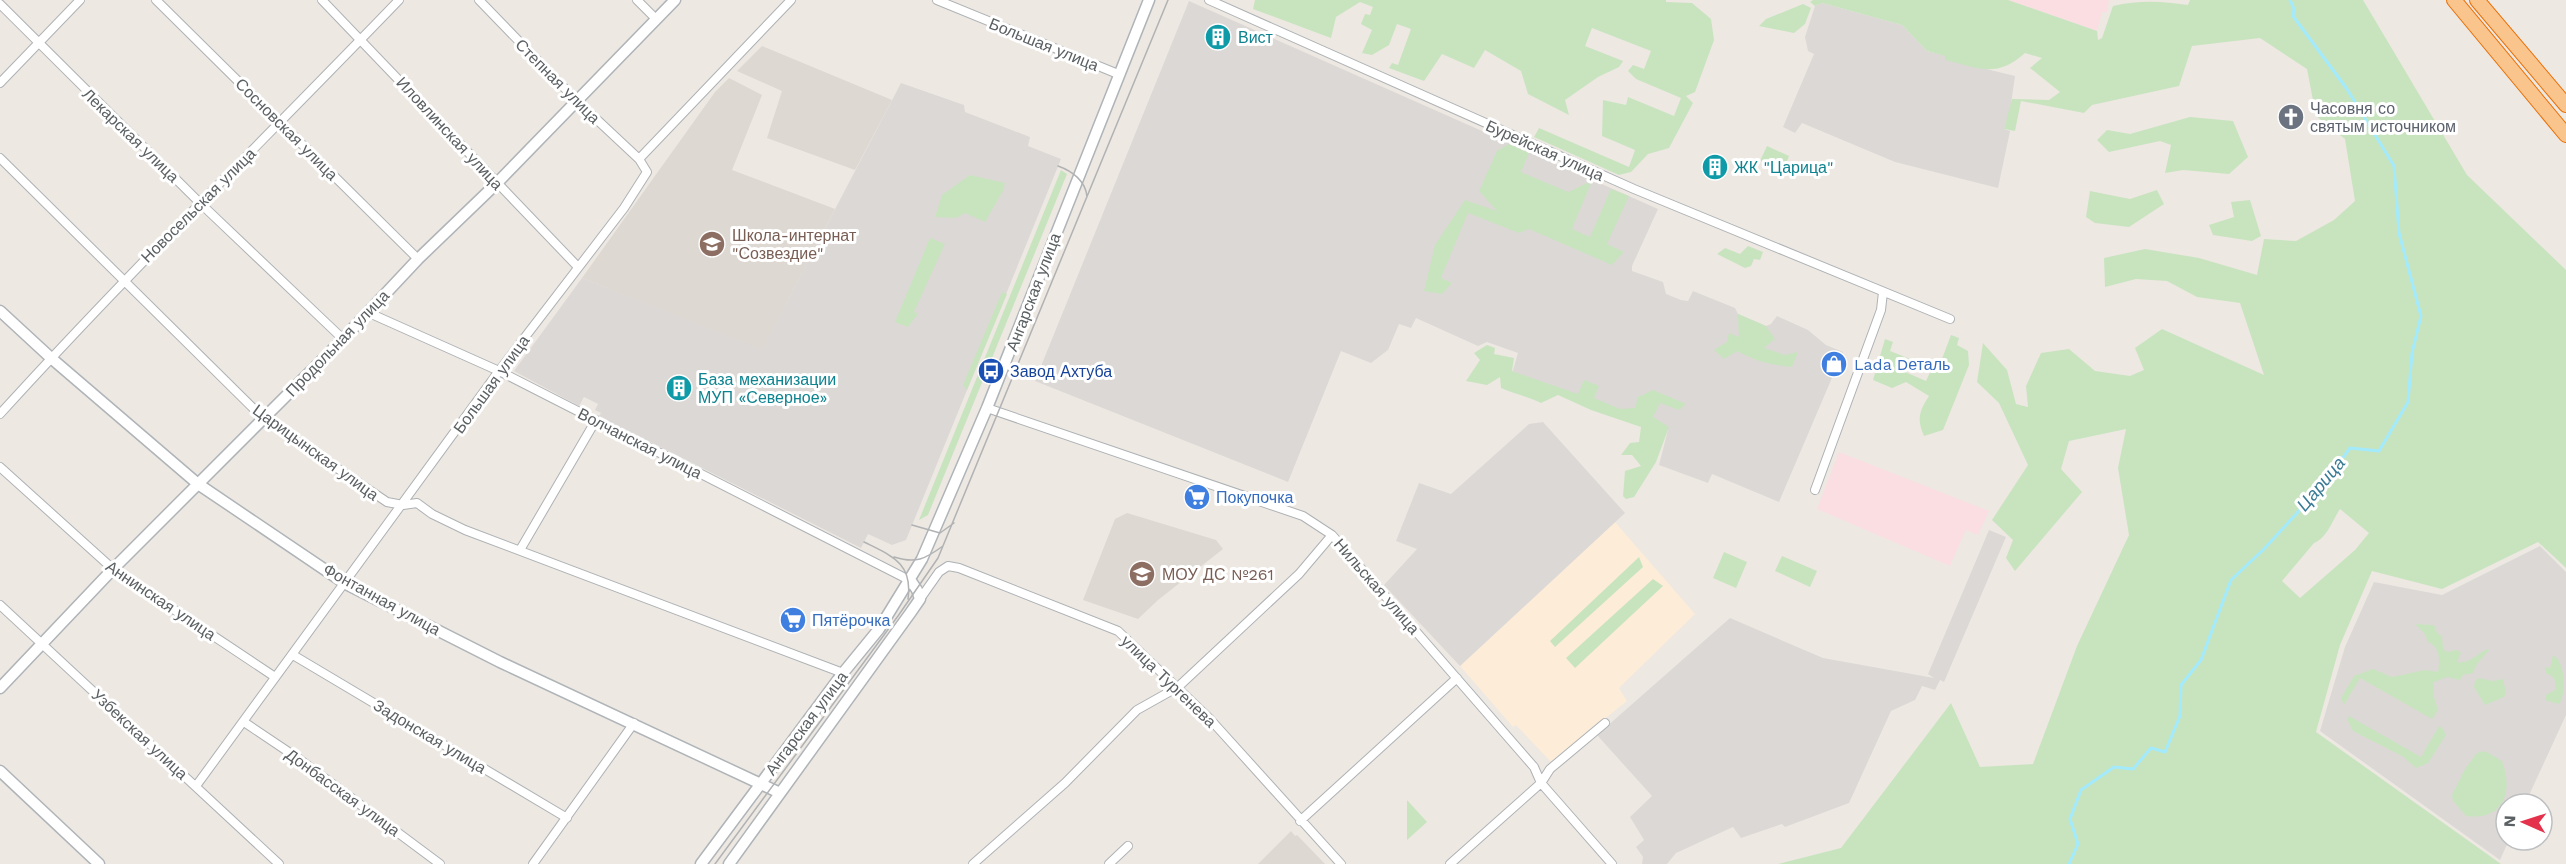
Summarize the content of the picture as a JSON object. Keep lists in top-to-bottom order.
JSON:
{
  "streets": {
    "main road": ["Ангарская улица", "Продольная улица", "Фонтанная улица"],
    "street": [
      "Большая улица",
      "Степная улица",
      "Сосновская улица",
      "Иловлинская улица",
      "Лекарская улица",
      "Бурейская улица",
      "Новосельская улица",
      "Волчанская улица",
      "Царицынская улица",
      "Нильская улица",
      "Аннинская улица",
      "улица Тургенева",
      "Узбекская улица",
      "Задонская улица",
      "Донбасская улица"
    ]
  },
  "crossings": [
    ["Большая улица", "Степная улица"],
    ["Большая улица", "Иловлинская улица"],
    ["Большая улица", "Ангарская улица"],
    ["Большая улица", "Волчанская улица"],
    ["Большая улица", "Царицынская улица"],
    ["Большая улица", "Фонтанная улица"],
    ["Большая улица", "Аннинская улица"],
    ["Большая улица", "Узбекская улица"],
    ["Большая улица", "Задонская улица"],
    ["Большая улица", "Донбасская улица"],
    ["Степная улица", "Продольная улица"],
    ["Сосновская улица", "Новосельская улица"],
    ["Сосновская улица", "Продольная улица"],
    ["Иловлинская улица", "Новосельская улица"],
    ["Иловлинская улица", "Продольная улица"],
    ["Лекарская улица", "Новосельская улица"],
    ["Лекарская улица", "Продольная улица"],
    ["Новосельская улица", "Царицынская улица"],
    ["Новосельская улица", "Фонтанная улица"],
    ["Ангарская улица", "Волчанская улица"],
    ["Ангарская улица", "Царицынская улица"],
    ["Ангарская улица", "Нильская улица"],
    ["Ангарская улица", "Фонтанная улица"],
    ["Ангарская улица", "улица Тургенева"],
    ["Продольная улица", "Волчанская улица"],
    ["Продольная улица", "Царицынская улица"],
    ["Продольная улица", "Фонтанная улица"],
    ["Продольная улица", "Аннинская улица"],
    ["Продольная улица", "Узбекская улица"],
    ["Волчанская улица", "улица Тургенева"]
  ],
  "water": ["Царица"],
  "places": {
    "building": ["Вист", "ЖК \"Царица\"", "База механизации МУП «Северное»"],
    "church": ["Часовня со святым источником"],
    "school or university": ["Школа-интернат \"Созвездие\"", "МОУ ДС №261"],
    "shop": ["Lada Dеталь"],
    "bus stop": ["Завод Ахтуба"],
    "supermarket": ["Покупочка", "Пятёрочка"]
  },
  "north": "left"
}
